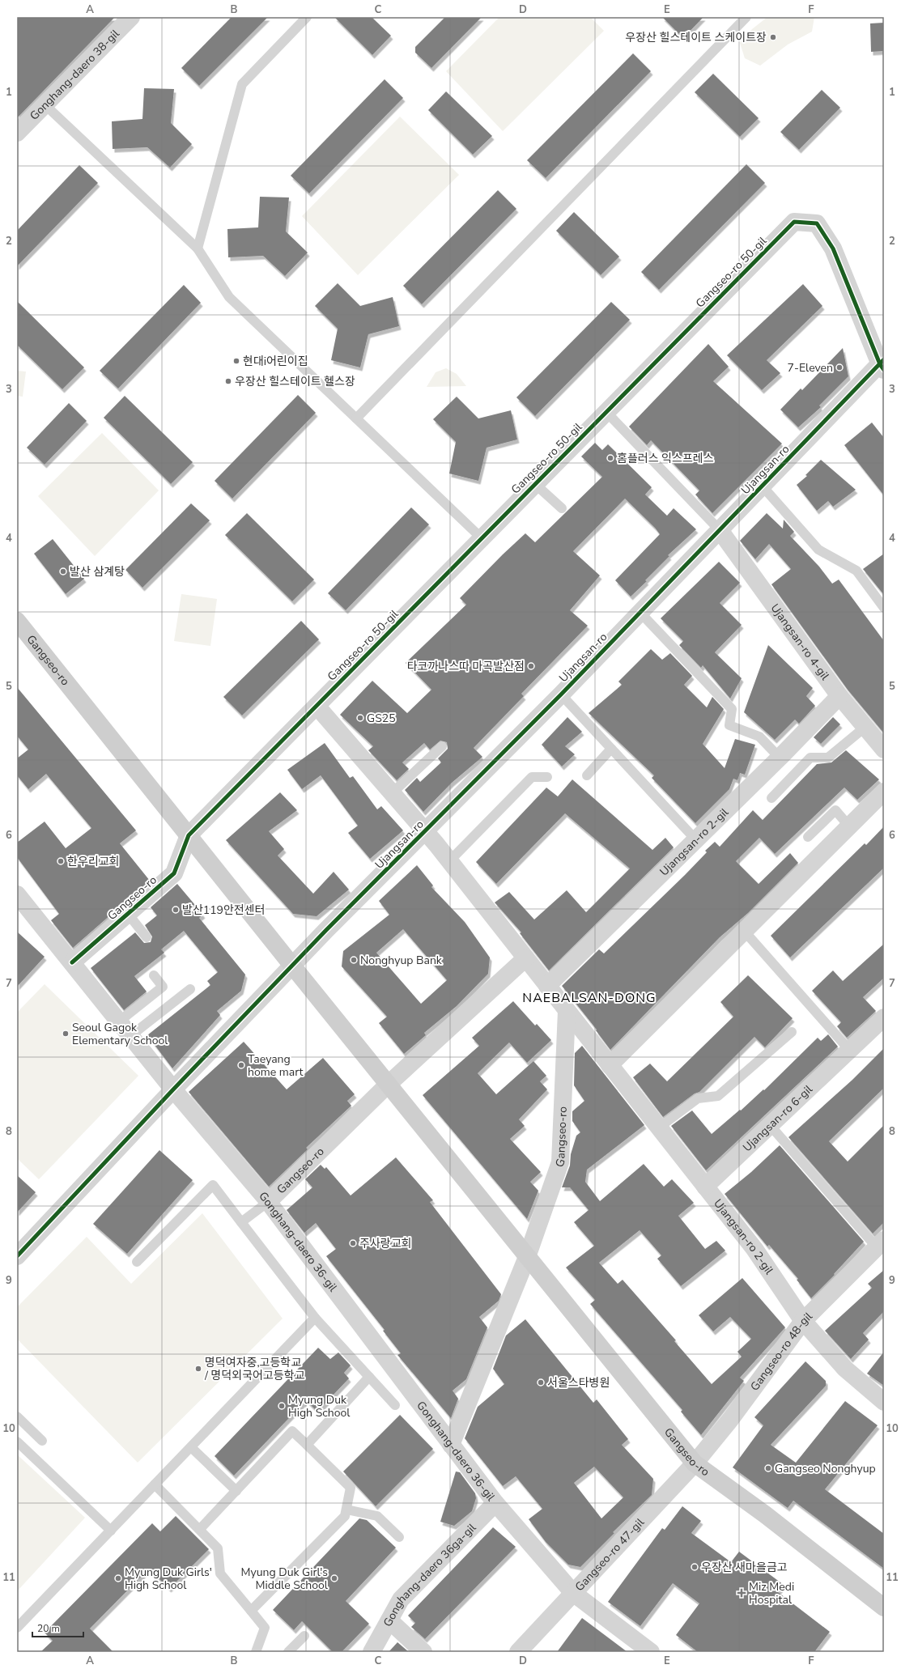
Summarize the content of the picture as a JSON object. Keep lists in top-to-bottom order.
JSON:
{
  "streets": {
    "main road": ["Gangseo-ro"],
    "street": [
      "Gonghang-daero 38-gil",
      "Gangseo-ro 50-gil",
      "Ujangsan-ro",
      "Ujangsan-ro 4-gil",
      "Ujangsan-ro 2-gil",
      "Ujangsan-ro 6-gil",
      "Gonghang-daero 36-gil",
      "Gangseo-ro 48-gil",
      "Gangseo-ro 47-gil",
      "Gonghang-daero 36ga-gil"
    ]
  },
  "crossings": [
    ["Gangseo-ro 50-gil", "Ujangsan-ro"],
    ["Gangseo-ro 50-gil", "Gangseo-ro"],
    ["Ujangsan-ro", "Ujangsan-ro 4-gil"],
    ["Ujangsan-ro", "Gangseo-ro"],
    ["Ujangsan-ro", "Ujangsan-ro 2-gil"],
    ["Ujangsan-ro 4-gil", "Ujangsan-ro 2-gil"],
    ["Gangseo-ro", "Ujangsan-ro 2-gil"],
    ["Gangseo-ro", "Gonghang-daero 36-gil"],
    ["Gangseo-ro", "Gangseo-ro 48-gil"],
    ["Gangseo-ro", "Gangseo-ro 47-gil"],
    ["Ujangsan-ro 2-gil", "Ujangsan-ro 6-gil"],
    ["Ujangsan-ro 2-gil", "Gangseo-ro 48-gil"],
    ["Ujangsan-ro 6-gil", "Gangseo-ro 48-gil"],
    ["Gonghang-daero 36-gil", "Gangseo-ro 47-gil"],
    ["Gonghang-daero 36-gil", "Gonghang-daero 36ga-gil"],
    ["Gangseo-ro 48-gil", "Gangseo-ro 47-gil"]
  ],
  "districts": ["NAEBALSAN-DONG"],
  "places": {
    "other": [
      "우장산 힐스테이트 스케이트장",
      "현대i어린이집",
      "7-Eleven",
      "우장산 힐스테이트 헬스장",
      "홈플러스 익스프레스",
      "발산 삼계탕",
      "타코까나스따 마곡발산점",
      "GS25",
      "한우리교회",
      "발산119안전센터",
      "Nonghyup Bank",
      "Seoul Gagok Elementary School",
      "Taeyang home mart",
      "주사랑교회",
      "명덕여자중,고등학교 / 명덕외국어고등학교",
      "서울스타병원",
      "Myung Duk High School",
      "Gangseo Nonghyup",
      "우장산 새마을금고",
      "Myung Duk Girls' High School",
      "Myung Duk Girl's Middle School"
    ],
    "health": ["Miz Medi Hospital"]
  },
  "scale_bar": "20 m",
  "grid": {
    "columns": [
      "A",
      "B",
      "C",
      "D",
      "E",
      "F"
    ],
    "rows": [
      "1",
      "2",
      "3",
      "4",
      "5",
      "6",
      "7",
      "8",
      "9",
      "10",
      "11"
    ]
  }
}
